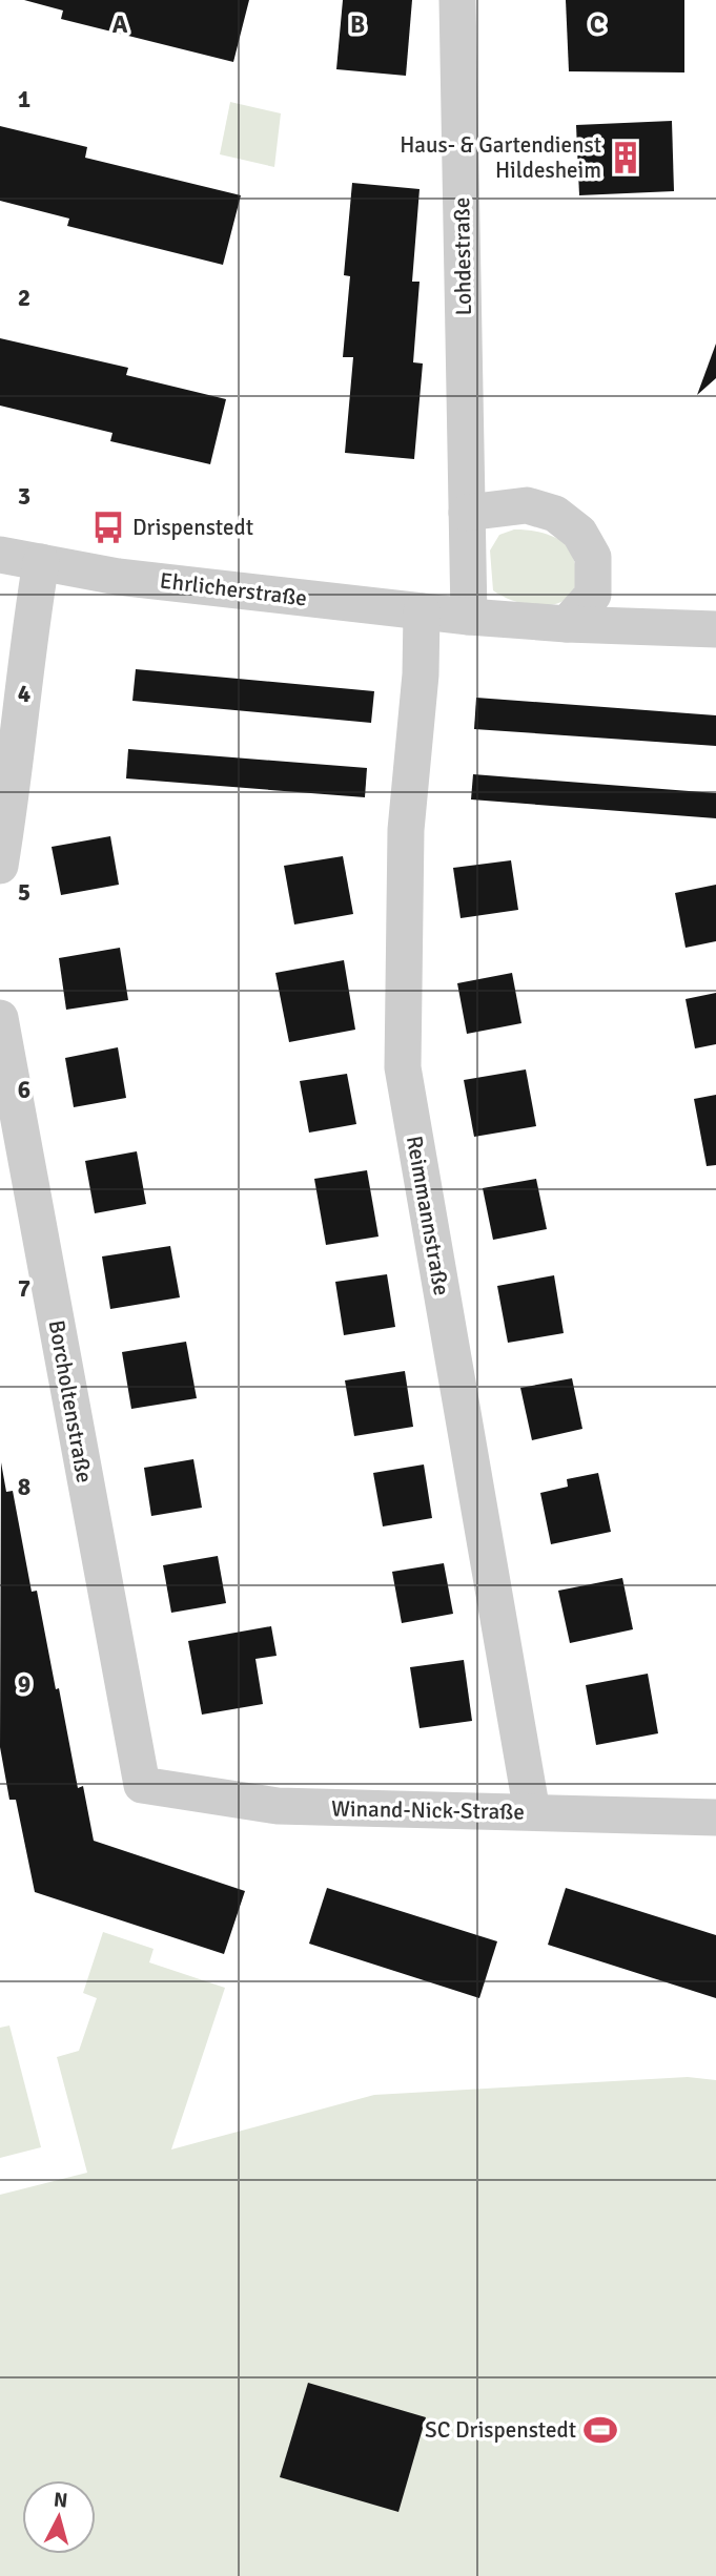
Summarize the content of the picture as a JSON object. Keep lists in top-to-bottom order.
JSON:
{
  "streets": {
    "street": [
      "Lohdestraße",
      "Ehrlicherstraße",
      "Reimmannstraße",
      "Borcholtenstraße",
      "Winand-Nick-Straße"
    ]
  },
  "crossings": [
    ["Lohdestraße", "Ehrlicherstraße"],
    ["Ehrlicherstraße", "Reimmannstraße"],
    ["Reimmannstraße", "Winand-Nick-Straße"],
    ["Borcholtenstraße", "Winand-Nick-Straße"]
  ],
  "places": {
    "building": ["Haus- & Gartendienst Hildesheim"],
    "bus stop": ["Drispenstedt"],
    "sports": ["SC Drispenstedt"]
  },
  "north": "top",
  "grid": {
    "columns": ["A", "B", "C"],
    "rows": [
      "1",
      "2",
      "3",
      "4",
      "5",
      "6",
      "7",
      "8",
      "9"
    ]
  }
}
